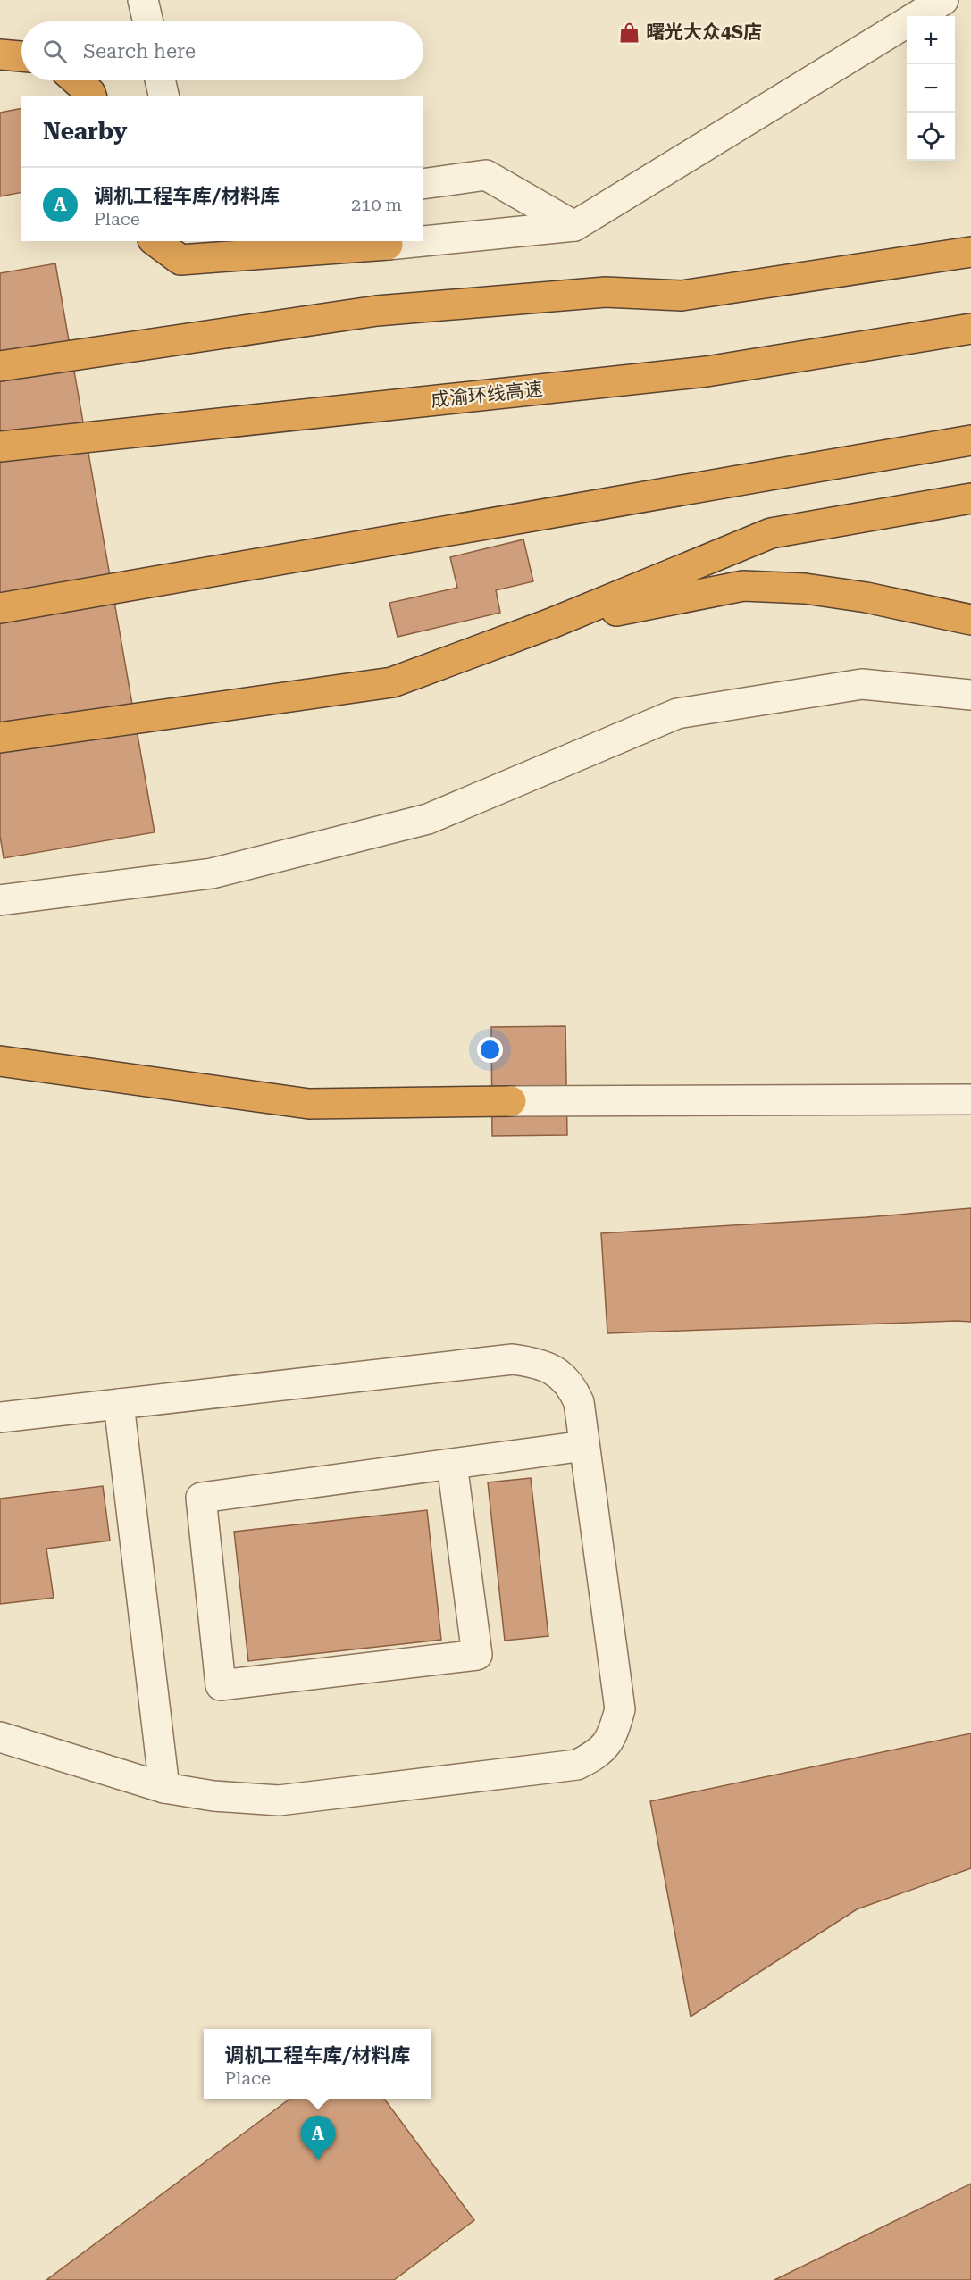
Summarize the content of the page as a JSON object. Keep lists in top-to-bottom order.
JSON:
{
  "streets": {
    "highway": ["成渝环线高速"]
  },
  "places": {
    "shop": ["曙光大众4S店"]
  },
  "page": {
    "map_buttons": ["+", "−"],
    "search": "Search here",
    "heading": "Nearby",
    "list": [
      {
        "mark": "A",
        "name": "调机工程车库/材料库",
        "note": "Place",
        "value": "210 m"
      }
    ],
    "popup": ["调机工程车库/材料库", "Place"],
    "pins": "A"
  }
}
